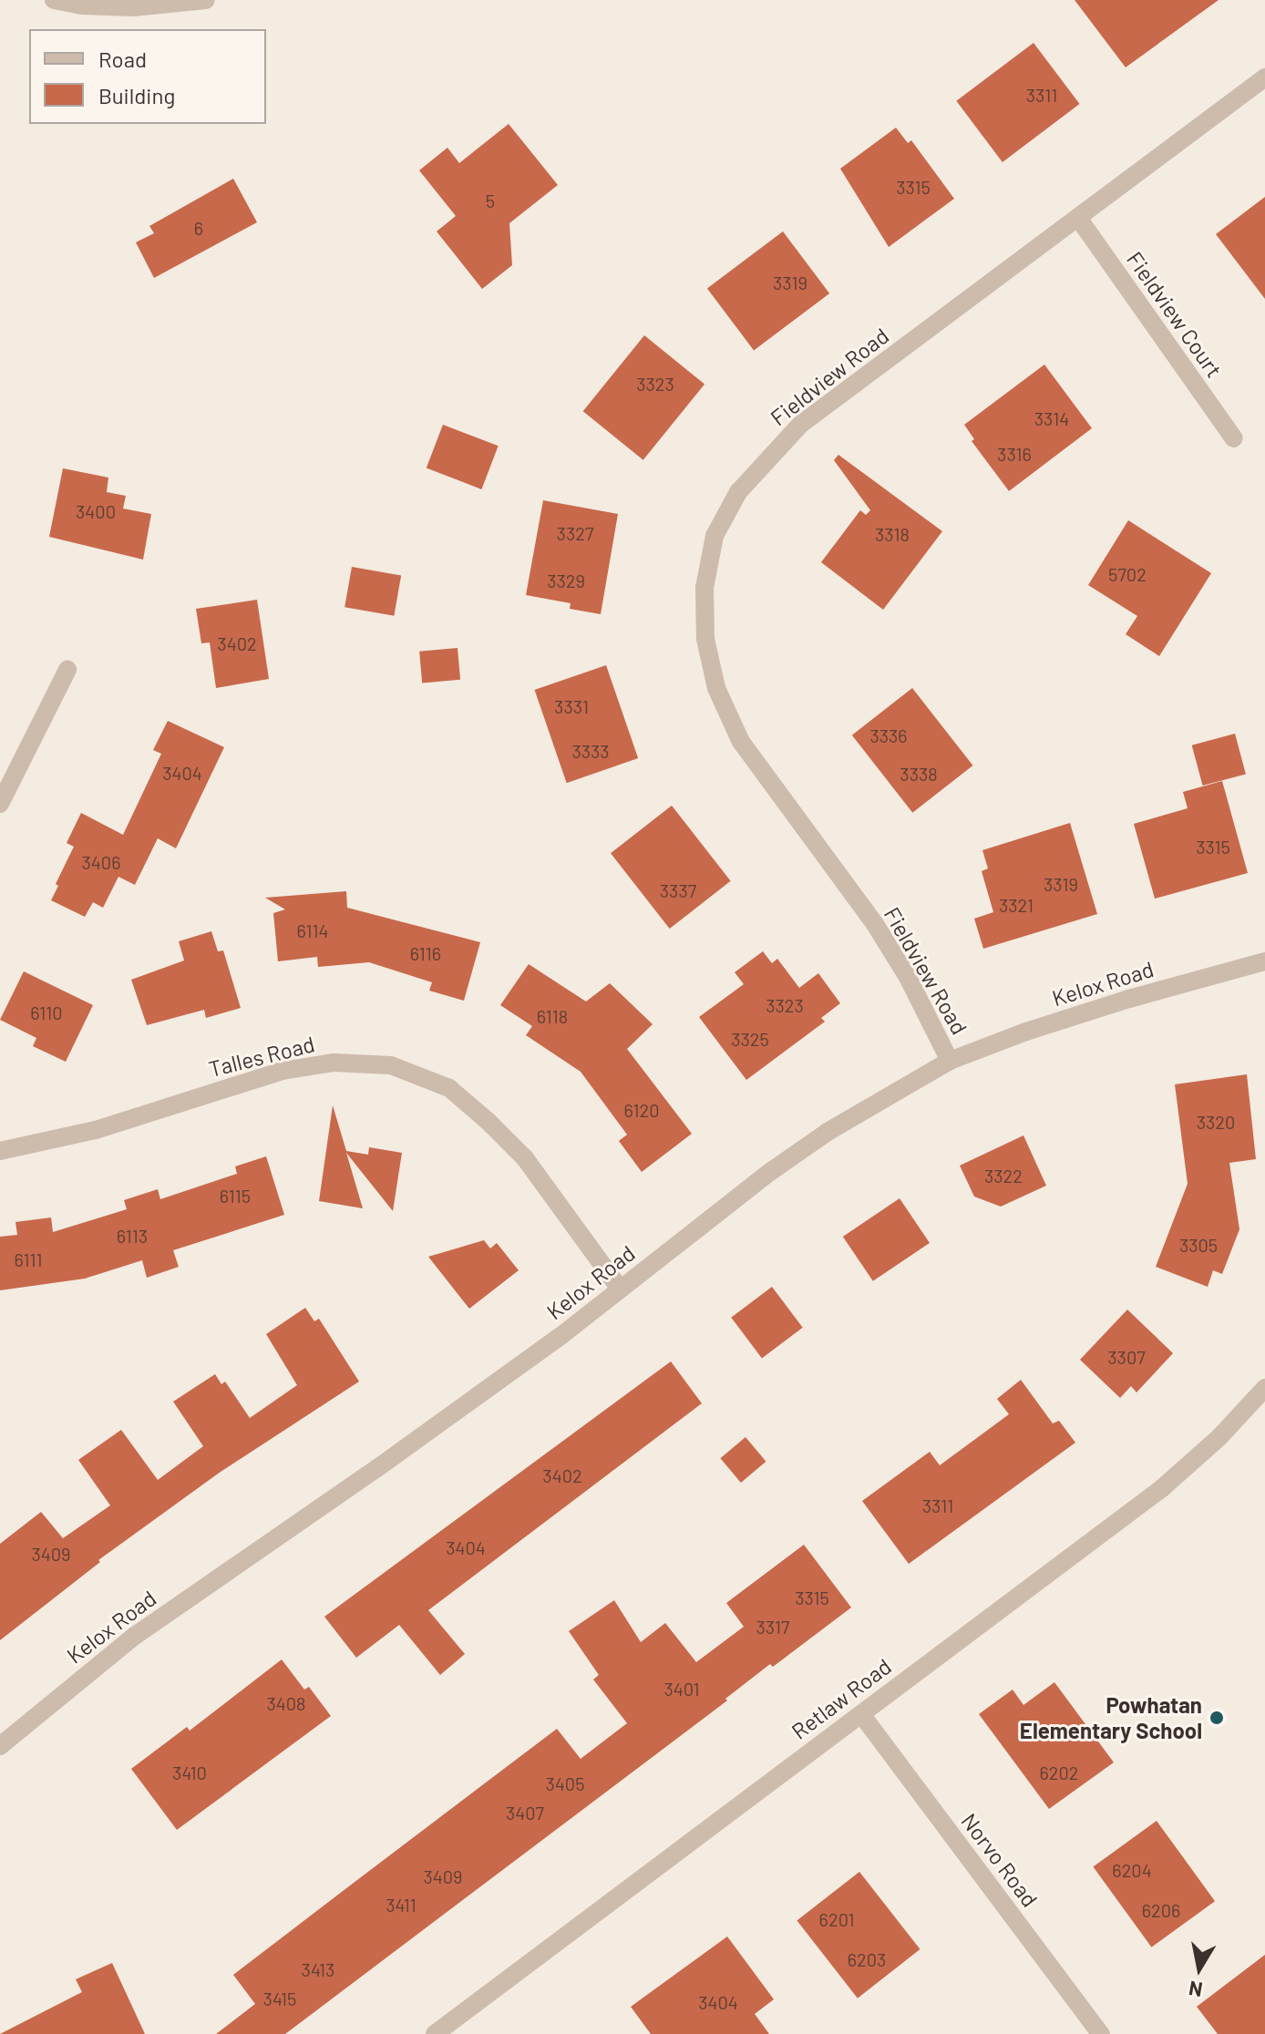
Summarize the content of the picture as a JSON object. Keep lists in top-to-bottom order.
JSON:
{
  "streets": {
    "street": [
      "Fieldview Court",
      "Fieldview Road",
      "Kelox Road",
      "Talles Road",
      "Retlaw Road",
      "Norvo Road"
    ]
  },
  "crossings": [
    ["Fieldview Court", "Fieldview Road"],
    ["Fieldview Road", "Kelox Road"],
    ["Kelox Road", "Talles Road"],
    ["Retlaw Road", "Norvo Road"]
  ],
  "places": ["Powhatan Elementary School"],
  "house_numbers": [
    "3311",
    "3315",
    "5",
    "6",
    "3319",
    "3323",
    "3314",
    "3316",
    "3400",
    "3327",
    "3318",
    "5702",
    "3329",
    "3402",
    "3331",
    "3336",
    "3333",
    "3404",
    "3338",
    "3315",
    "3406",
    "3319",
    "3337",
    "3321",
    "6114",
    "6116",
    "3323",
    "6110",
    "6118",
    "3325",
    "6120",
    "3320",
    "3322",
    "6115",
    "6113",
    "3305",
    "6111",
    "3307",
    "3402",
    "3311",
    "3404",
    "3409",
    "3315",
    "3317",
    "3401",
    "3408",
    "3410",
    "6202",
    "3405",
    "3407",
    "6204",
    "3409",
    "3411",
    "6206",
    "6201",
    "6203",
    "3413",
    "3415",
    "3404"
  ],
  "legend": ["Road", "Building"],
  "north": "bottom"
}
